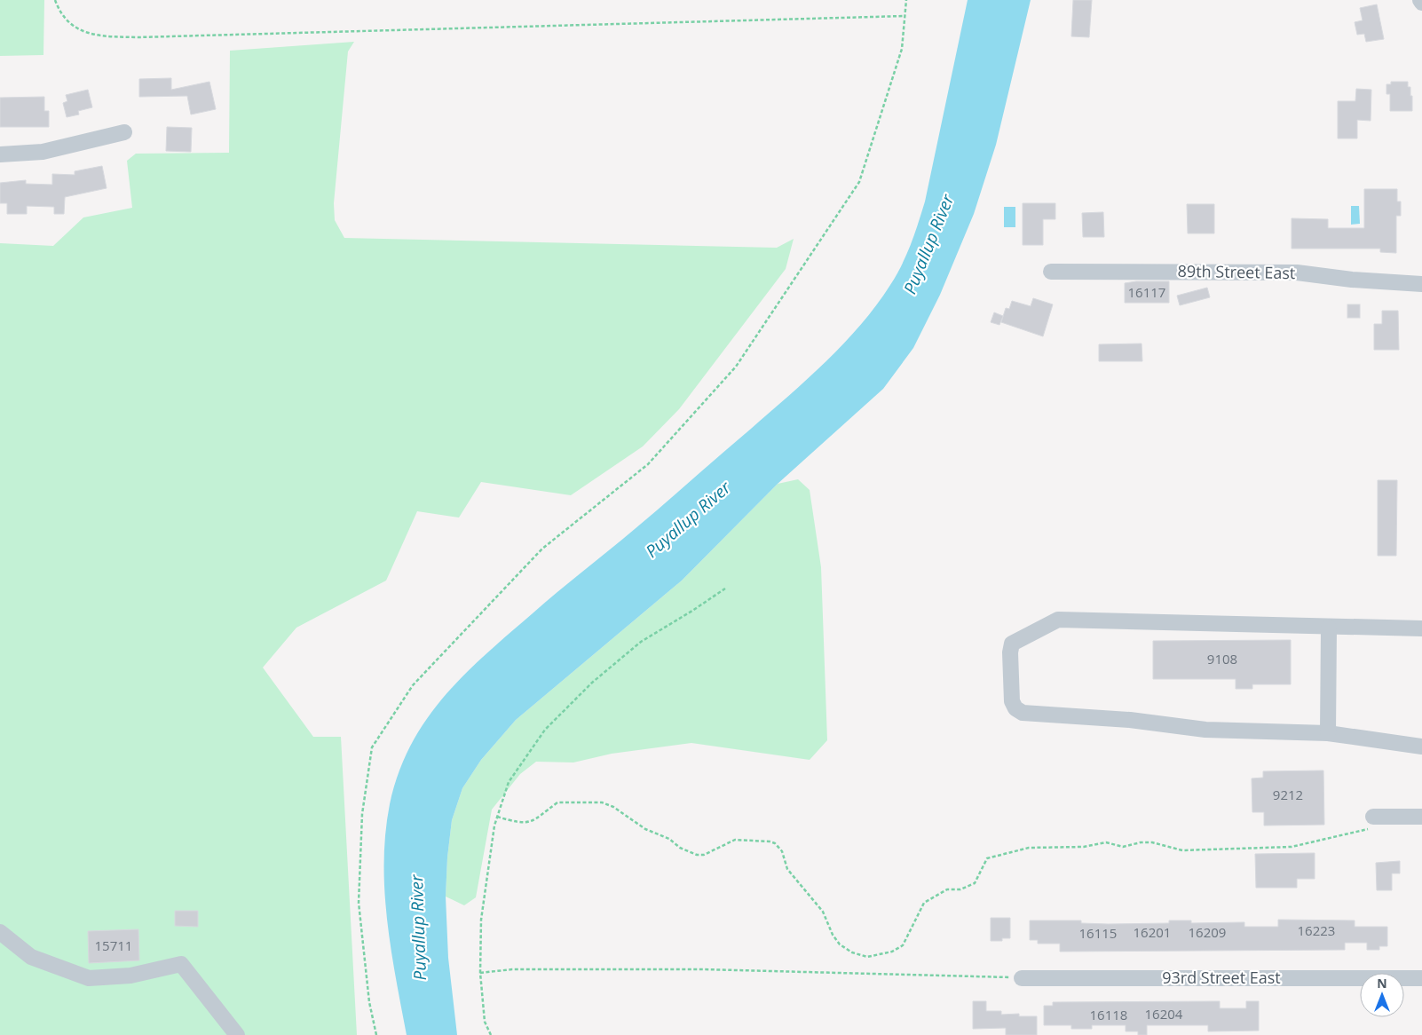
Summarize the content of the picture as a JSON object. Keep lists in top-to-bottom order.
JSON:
{
  "streets": {
    "street": ["89th Street East", "93rd Street East"]
  },
  "water": ["Puyallup River"],
  "house_numbers": [
    "16117",
    "9108",
    "9212",
    "16223",
    "16201",
    "16209",
    "16115",
    "15711",
    "16204",
    "16118"
  ],
  "north": "top"
}
